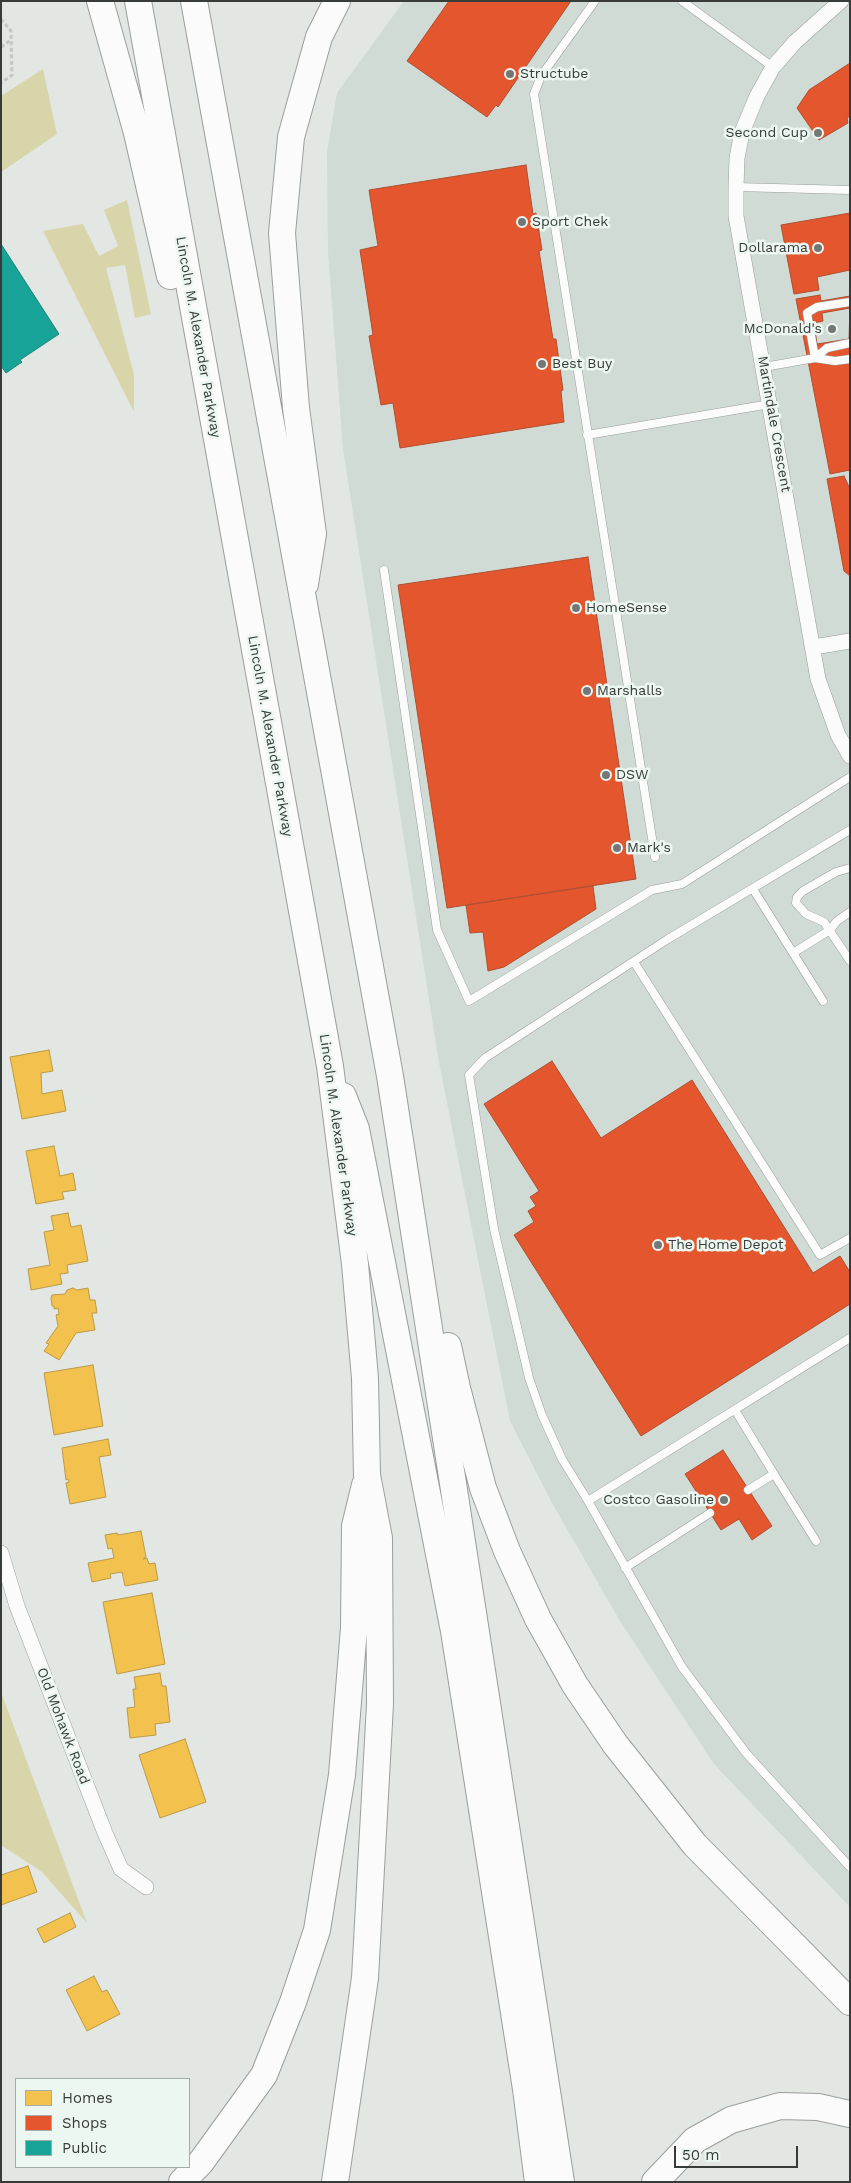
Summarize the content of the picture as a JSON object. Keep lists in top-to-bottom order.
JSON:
{
  "streets": {
    "highway": ["Lincoln M. Alexander Parkway"],
    "street": ["Martindale Crescent", "Old Mohawk Road"]
  },
  "places": [
    "Structube",
    "Second Cup",
    "Sport Chek",
    "Dollarama",
    "McDonald's",
    "Best Buy",
    "HomeSense",
    "Marshalls",
    "DSW",
    "Mark's",
    "The Home Depot",
    "Costco Gasoline"
  ],
  "legend": ["Homes", "Shops", "Public"],
  "scale_bar": "50 m"
}
